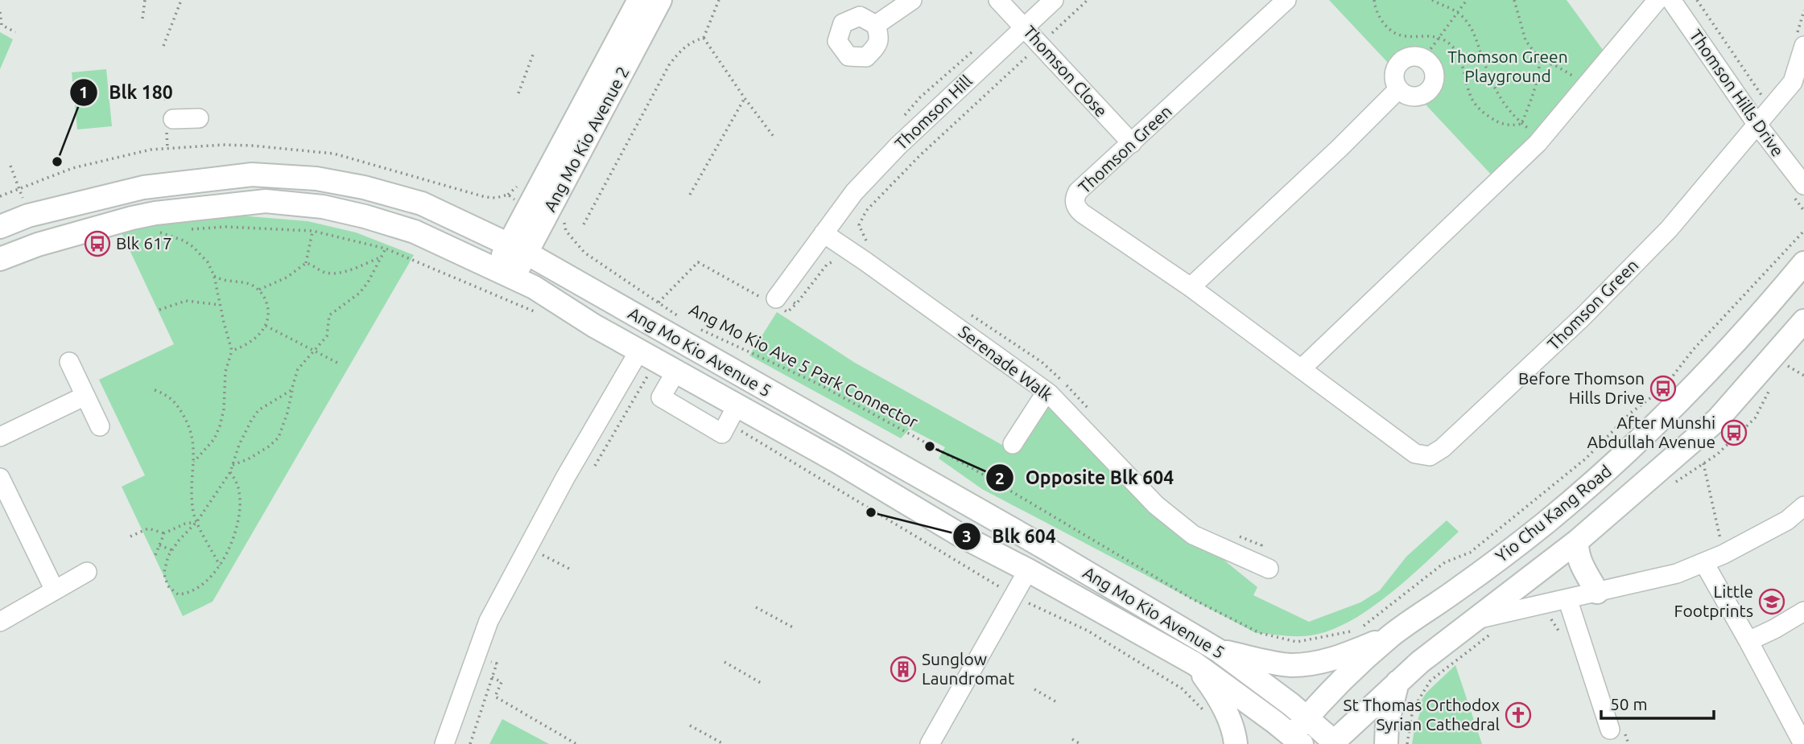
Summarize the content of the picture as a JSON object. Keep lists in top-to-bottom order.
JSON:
{
  "streets": {
    "main road": ["Ang Mo Kio Avenue 2", "Ang Mo Kio Avenue 5", "Yio Chu Kang Road"],
    "street": [
      "Thomson Close",
      "Thomson Hills Drive",
      "Thomson Hill",
      "Thomson Green",
      "Serenade Walk"
    ],
    "path": ["Ang Mo Kio Ave 5 Park Connector"]
  },
  "crossings": [
    ["Thomson Close", "Thomson Hill"],
    ["Thomson Close", "Thomson Green"],
    ["Thomson Hills Drive", "Thomson Green"],
    ["Thomson Hill", "Serenade Walk"],
    ["Ang Mo Kio Avenue 2", "Ang Mo Kio Avenue 5"],
    ["Ang Mo Kio Avenue 5", "Yio Chu Kang Road"]
  ],
  "parks": ["Thomson Green Playground"],
  "places": {
    "other": ["Blk 180", "Opposite Blk 604", "Blk 604"],
    "bus stop": ["Blk 617", "Before Thomson Hills Drive", "After Munshi Abdullah Avenue"],
    "school or university": ["Little Footprints"],
    "building": ["Sunglow Laundromat"],
    "church": ["St Thomas Orthodox Syrian Cathedral"]
  },
  "scale_bar": "50 m"
}
